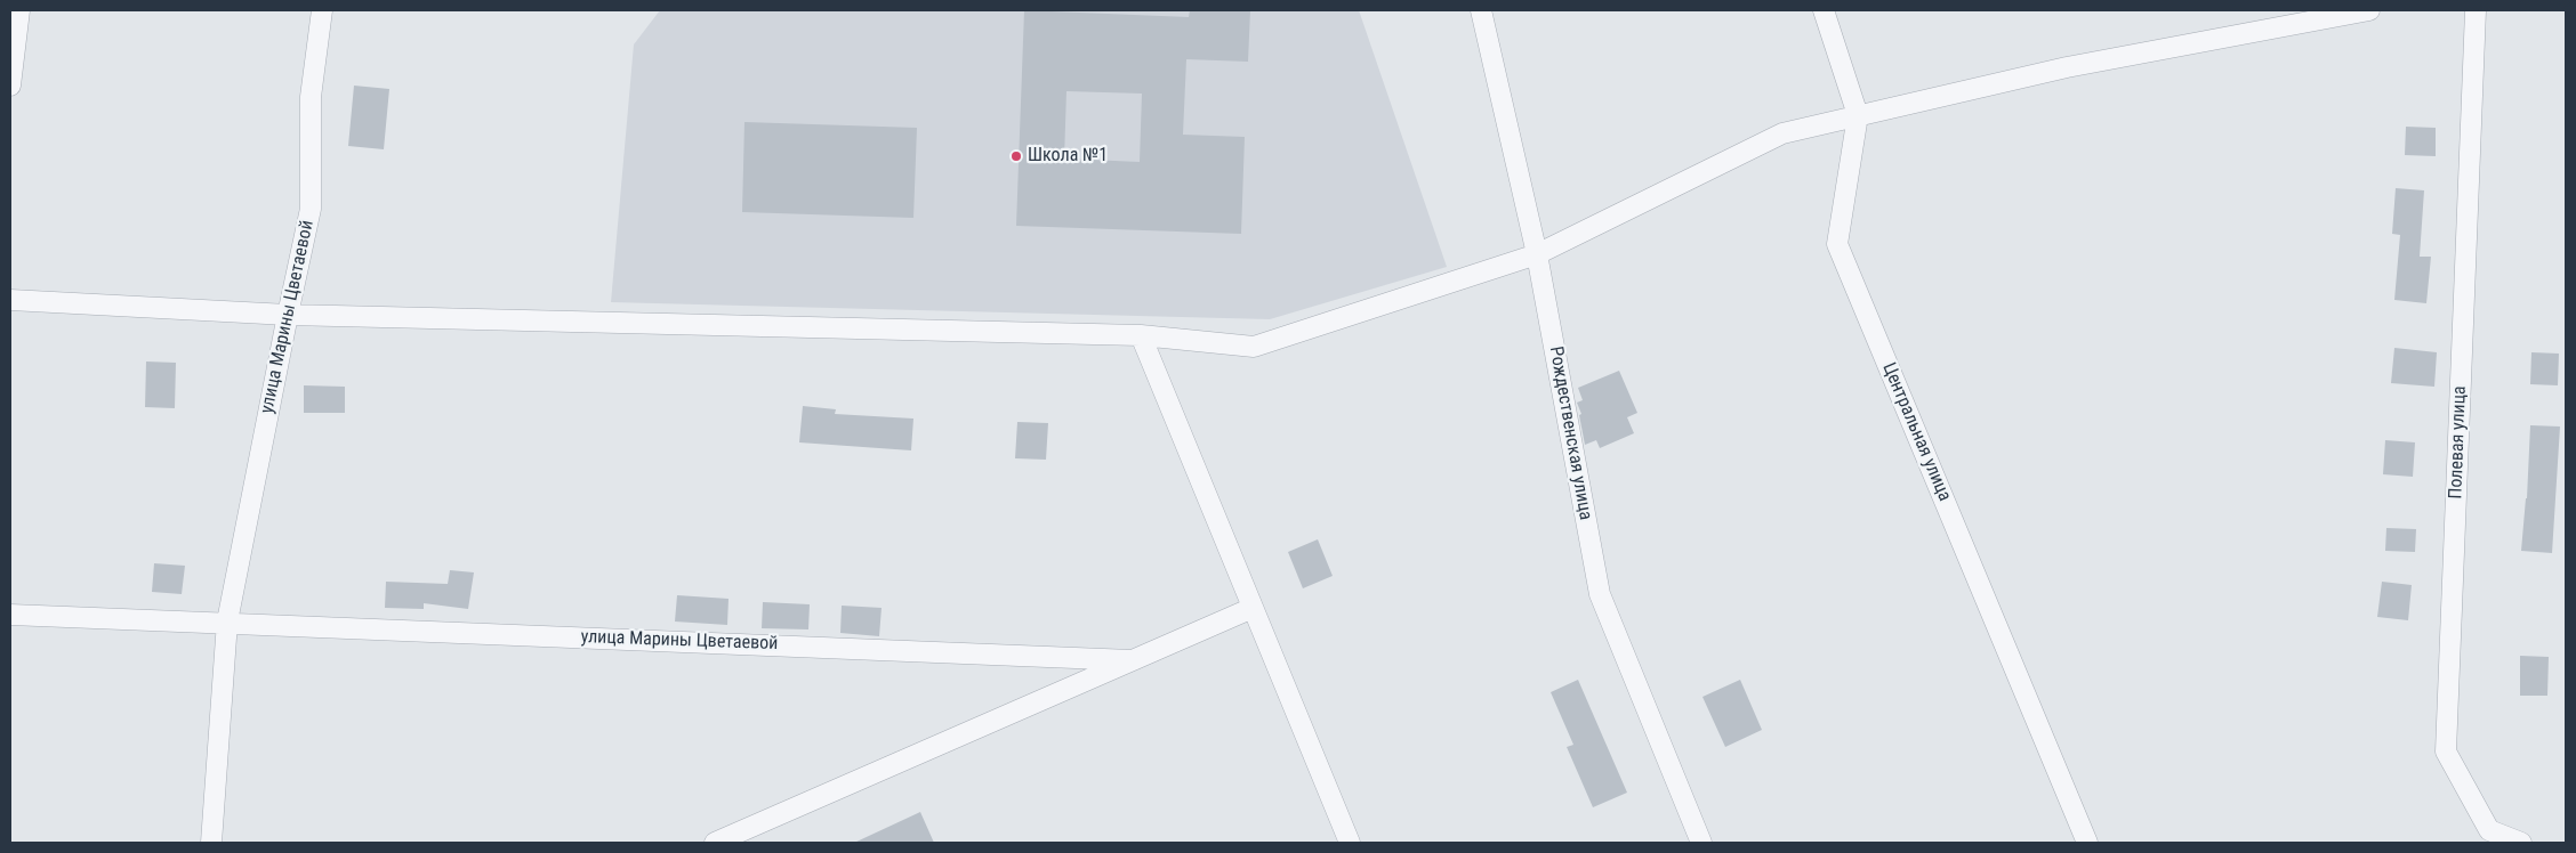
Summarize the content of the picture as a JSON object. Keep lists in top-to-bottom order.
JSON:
{
  "streets": {
    "street": [
      "улица Марины Цветаевой",
      "Центральная улица",
      "Рождественская улица",
      "Полевая улица"
    ]
  },
  "places": ["Школа №1"]
}
